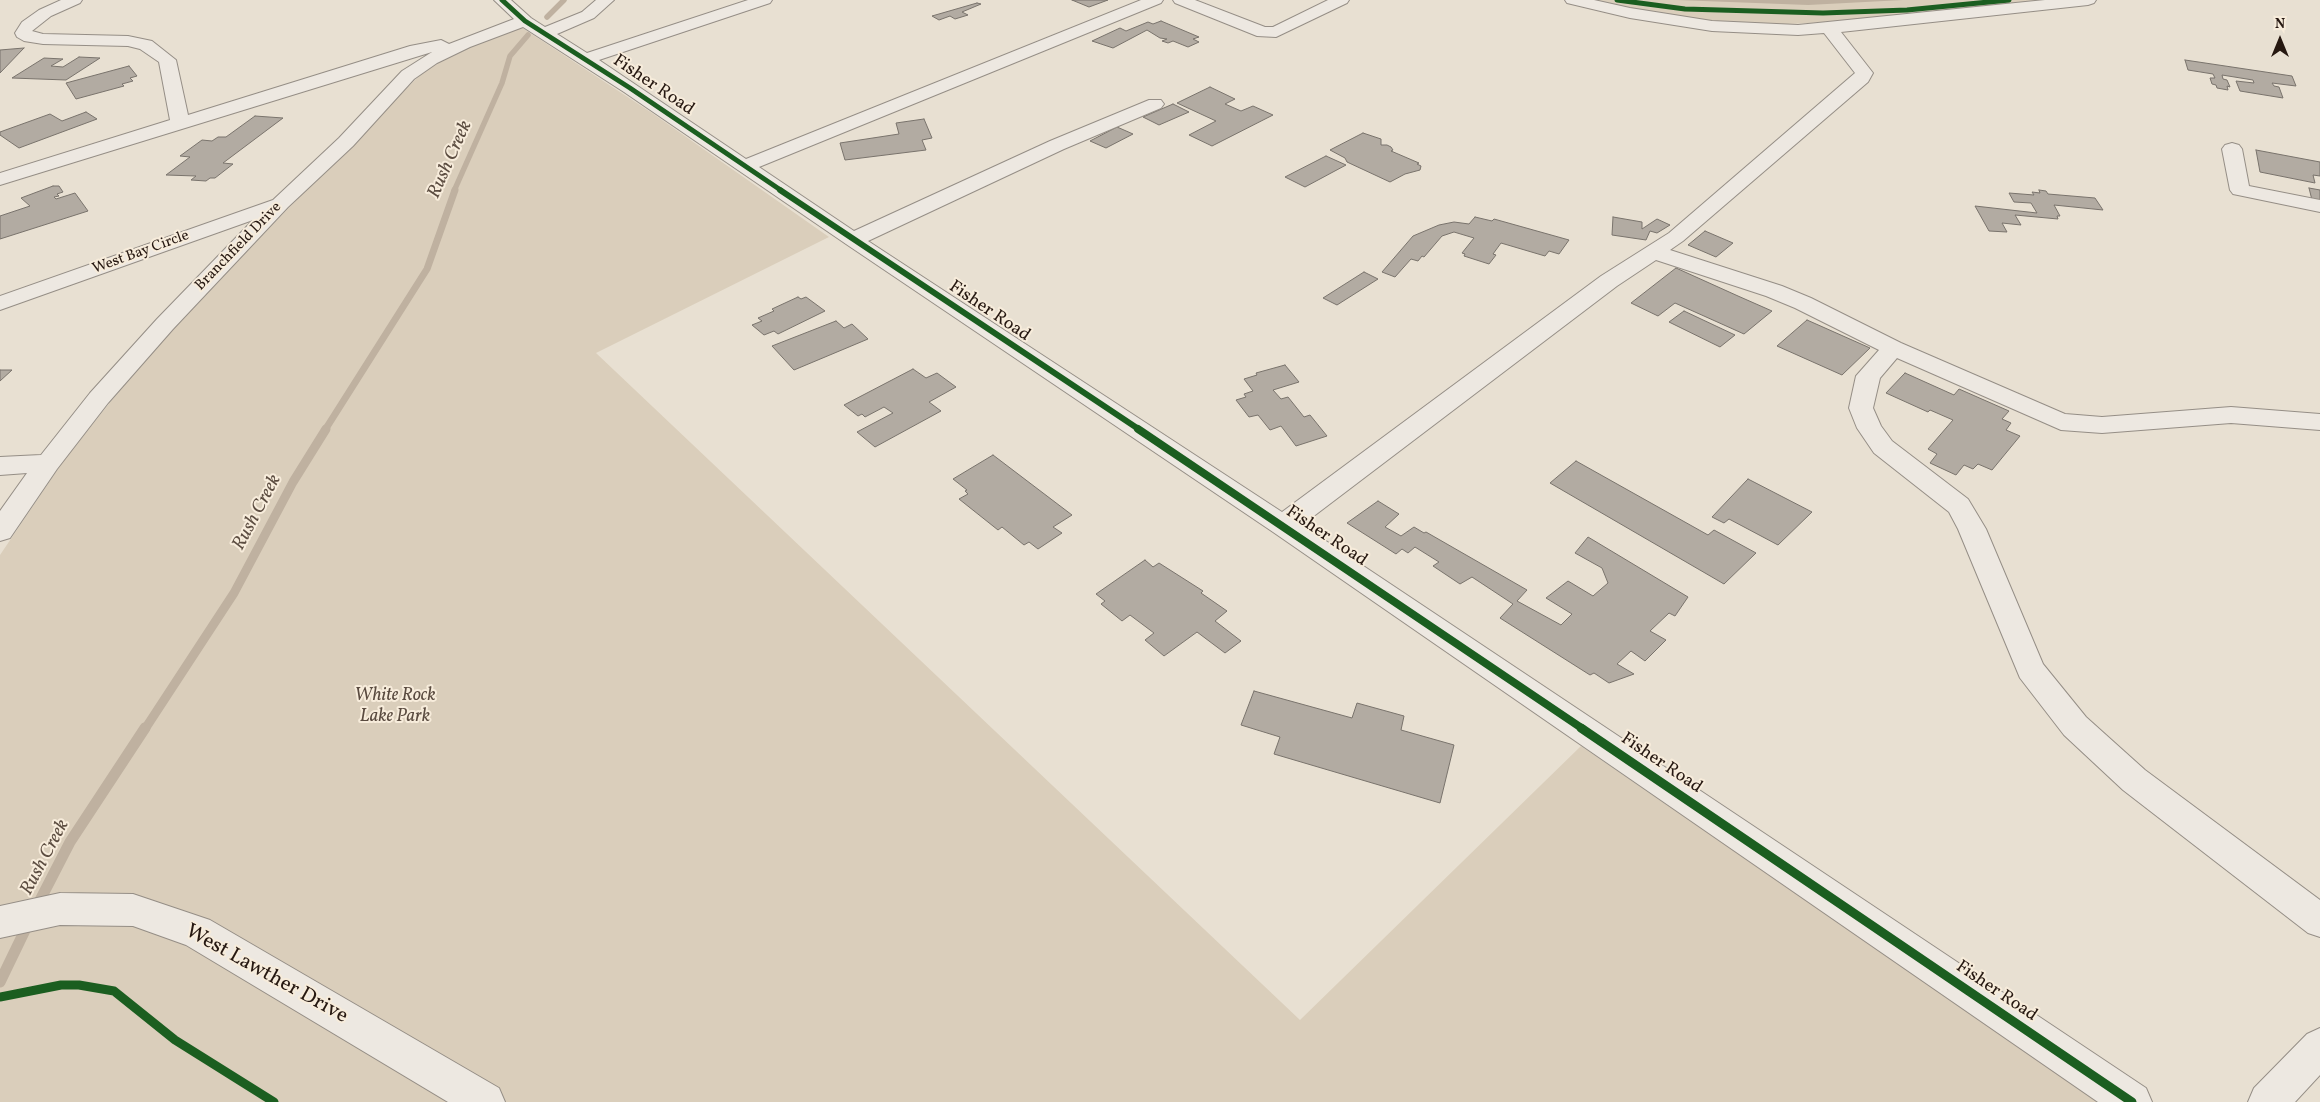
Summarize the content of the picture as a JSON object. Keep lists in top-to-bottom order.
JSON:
{
  "streets": {
    "street": [
      "Fisher Road",
      "Branchfield Drive",
      "West Bay Circle",
      "West Lawther Drive"
    ]
  },
  "crossings": [
    ["Fisher Road", "Branchfield Drive"],
    ["Branchfield Drive", "West Bay Circle"]
  ],
  "water": ["Rush Creek"],
  "parks": ["White Rock Lake Park"],
  "north": "top"
}
